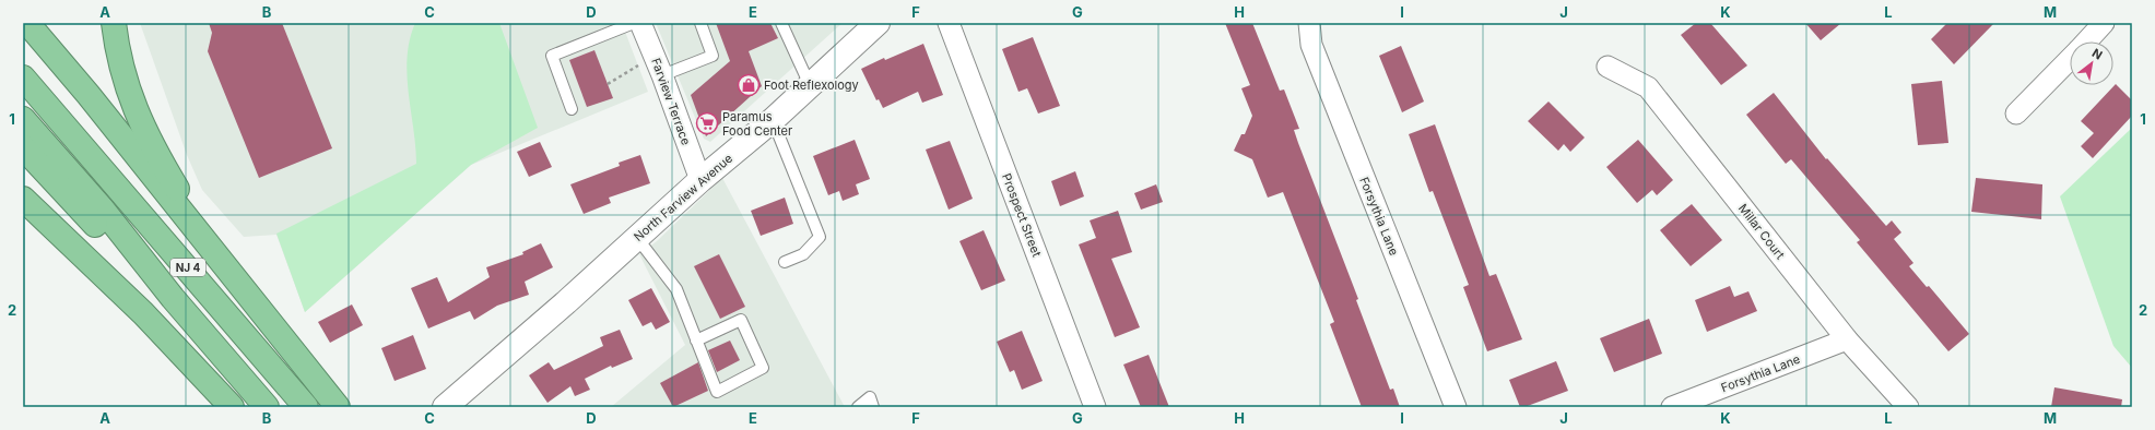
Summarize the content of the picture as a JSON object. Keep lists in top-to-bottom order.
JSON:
{
  "streets": {
    "highway": ["NJ 4"],
    "street": [
      "Farview Terrace",
      "North Farview Avenue",
      "Prospect Street",
      "Forsythia Lane",
      "Millar Court"
    ]
  },
  "crossings": [
    ["Farview Terrace", "North Farview Avenue"],
    ["Forsythia Lane", "Millar Court"]
  ],
  "places": {
    "shop": ["Foot Reflexology"],
    "supermarket": ["Paramus Food Center"]
  },
  "north": "top right",
  "grid": {
    "columns": [
      "A",
      "B",
      "C",
      "D",
      "E",
      "F",
      "G",
      "H",
      "I",
      "J",
      "K",
      "L",
      "M"
    ],
    "rows": ["1", "2"]
  }
}
